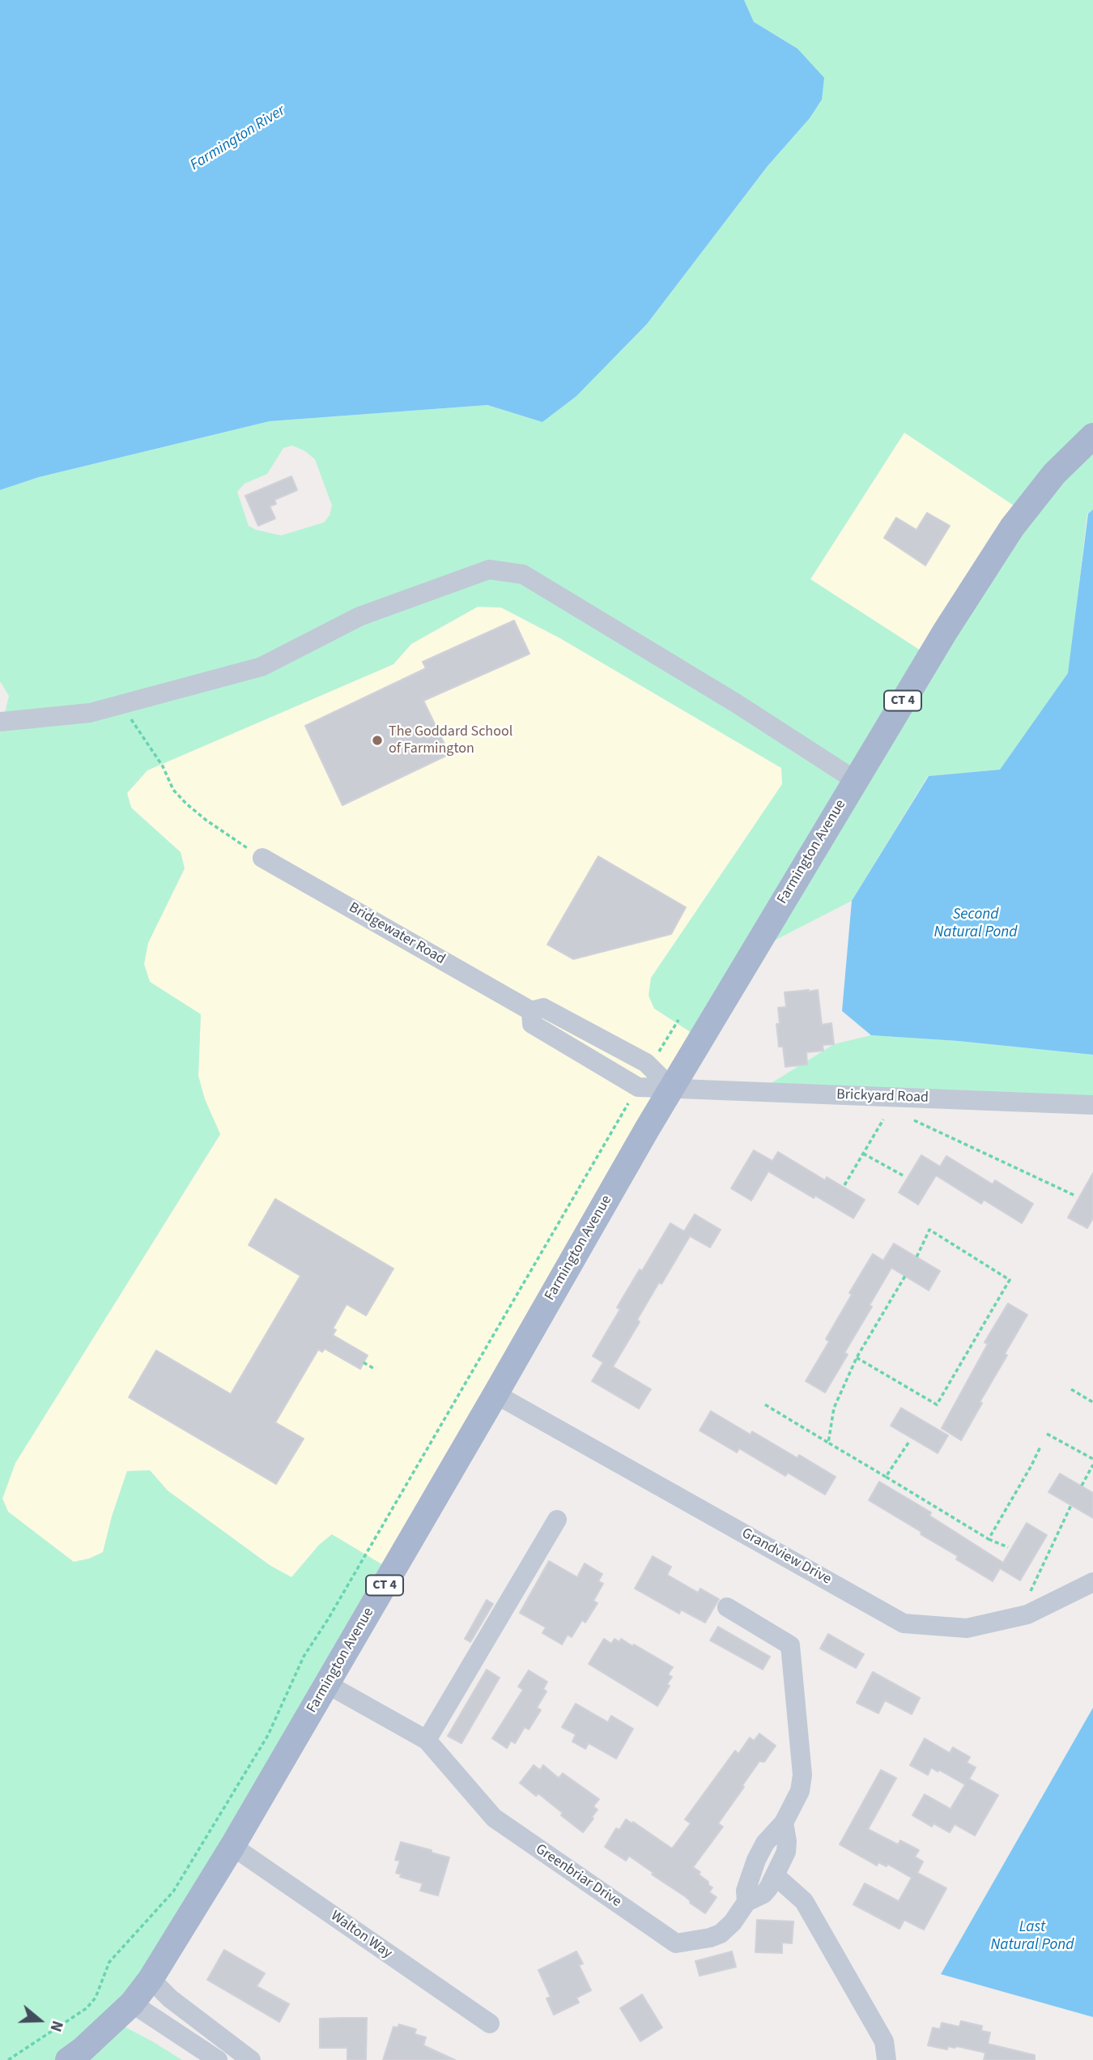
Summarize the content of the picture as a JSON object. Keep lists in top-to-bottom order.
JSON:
{
  "streets": {
    "main road": ["CT 4", "Farmington Avenue"],
    "street": [
      "Bridgewater Road",
      "Brickyard Road",
      "Grandview Drive",
      "Greenbriar Drive",
      "Walton Way"
    ]
  },
  "crossings": [
    ["Farmington Avenue", "Bridgewater Road"],
    ["Farmington Avenue", "Brickyard Road"],
    ["Farmington Avenue", "Grandview Drive"],
    ["Farmington Avenue", "Greenbriar Drive"],
    ["Farmington Avenue", "Walton Way"],
    ["Bridgewater Road", "Brickyard Road"]
  ],
  "water": ["Farmington River", "Second Natural Pond", "Last Natural Pond"],
  "places": ["The Goddard School of Farmington"],
  "north": "right"
}
